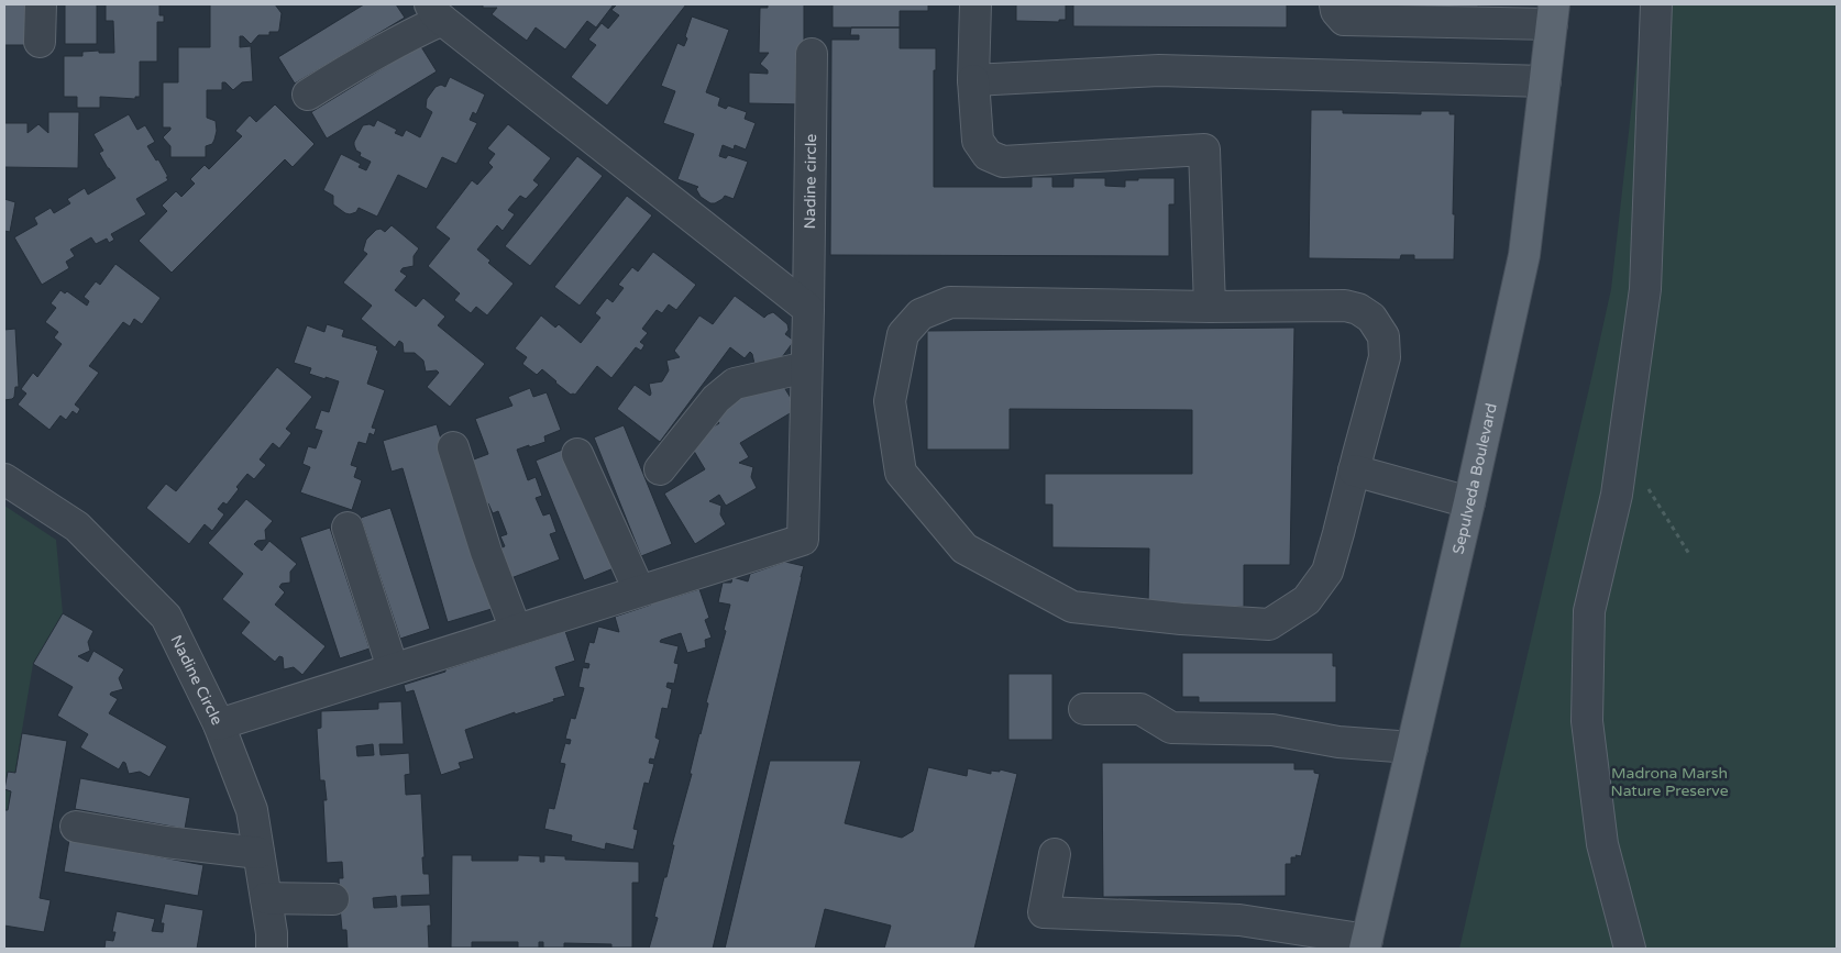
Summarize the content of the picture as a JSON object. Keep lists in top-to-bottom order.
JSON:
{
  "streets": {
    "main road": ["Sepulveda Boulevard"],
    "street": ["Nadine circle", "Nadine Circle"]
  },
  "parks": ["Madrona Marsh Nature Preserve"]
}
